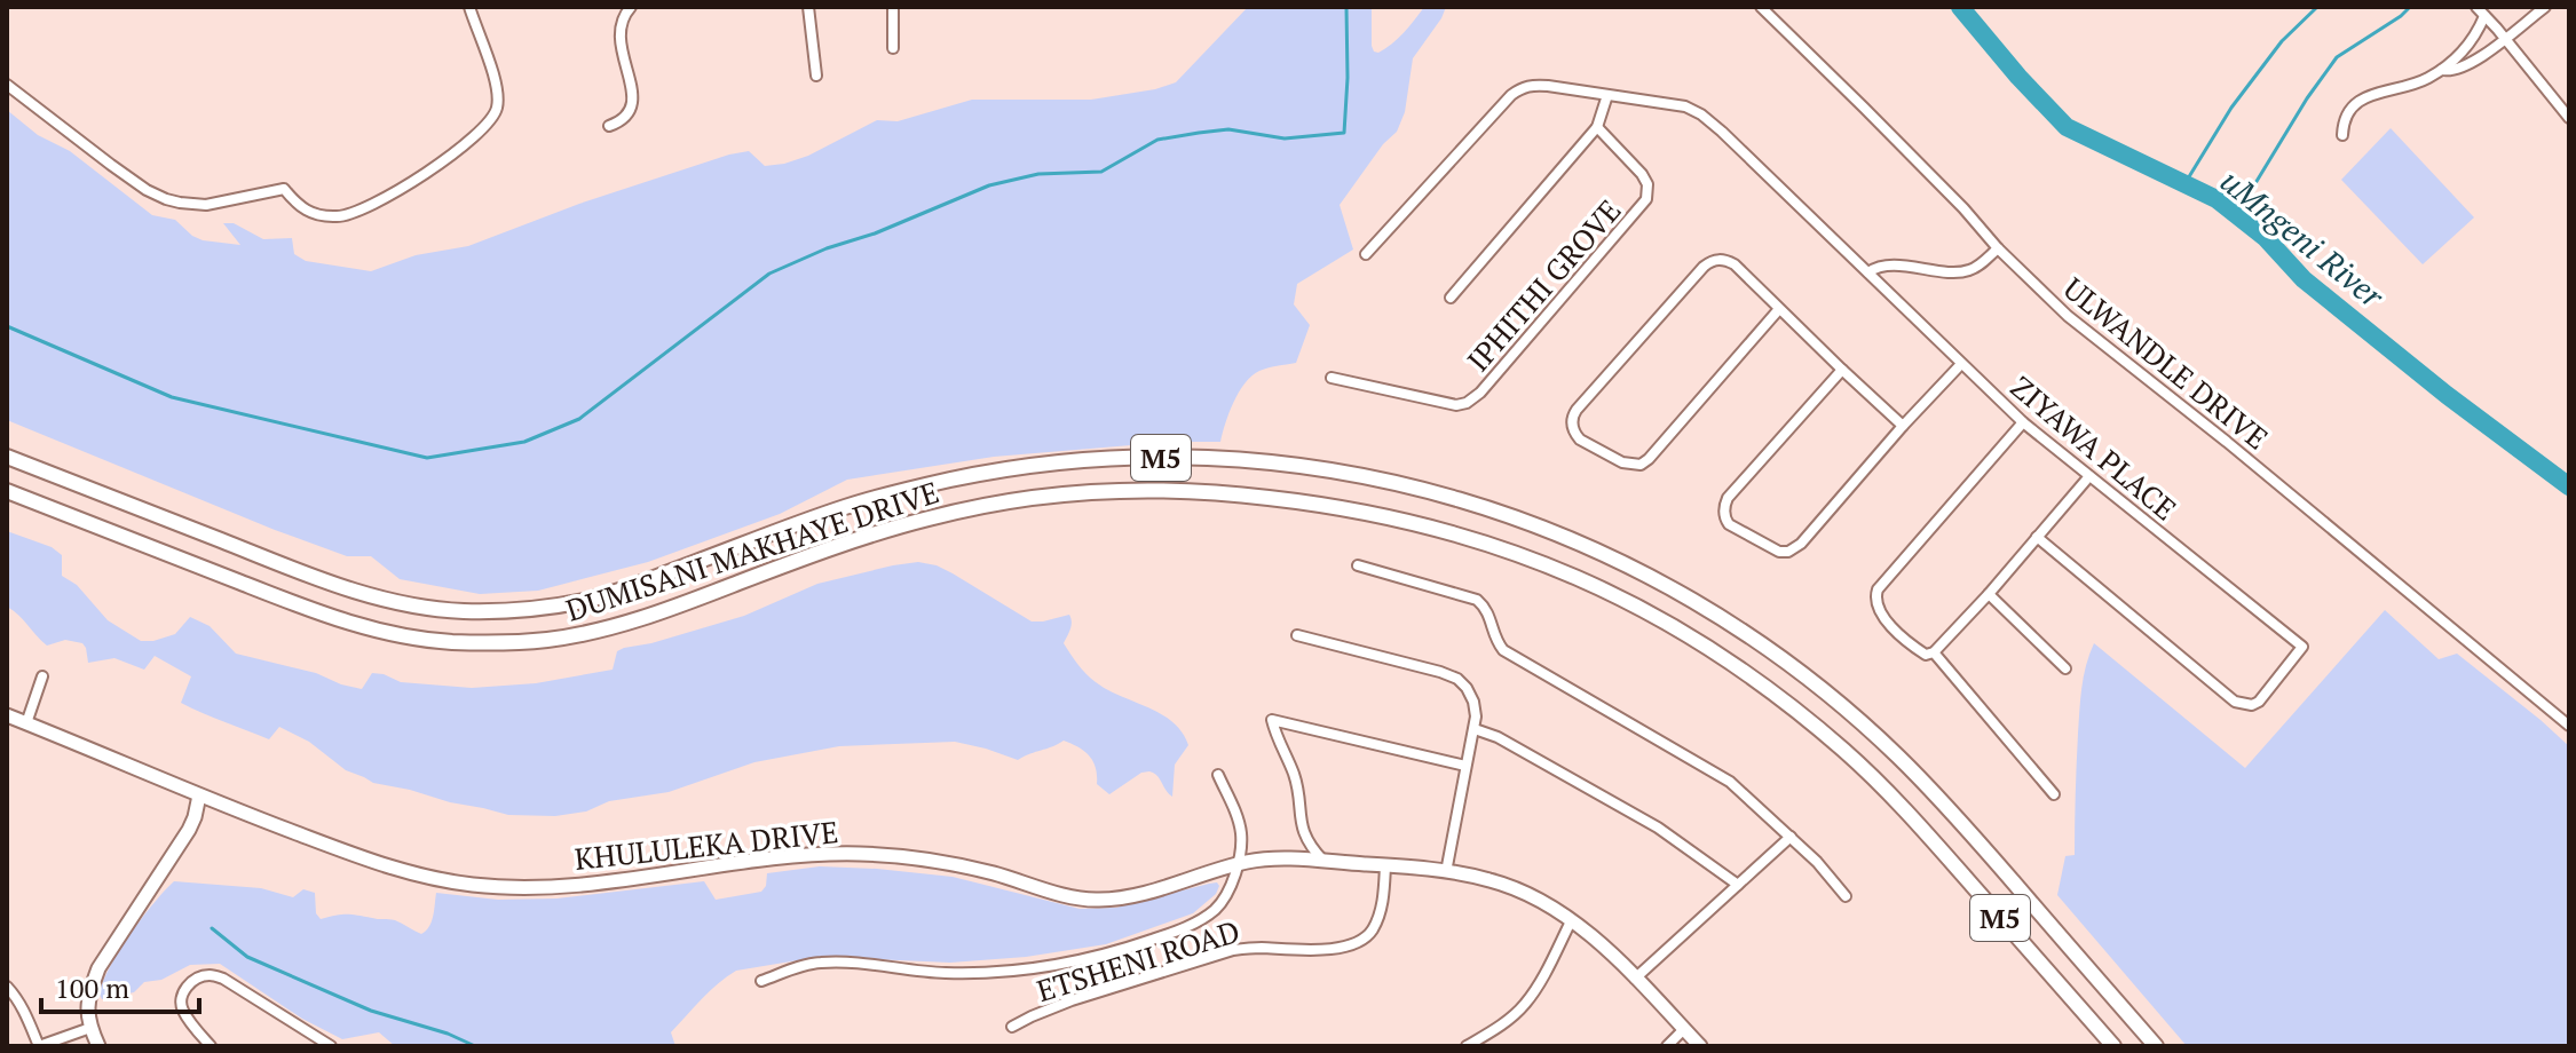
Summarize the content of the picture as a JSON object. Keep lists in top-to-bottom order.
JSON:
{
  "streets": {
    "main road": ["M5", "DUMISANI MAKHAYE DRIVE"],
    "street": [
      "IPHITHI GROVE",
      "ULWANDLE DRIVE",
      "ZIYAWA PLACE",
      "KHULULEKA DRIVE",
      "ETSHENI ROAD"
    ]
  },
  "crossings": [
    ["KHULULEKA DRIVE", "ETSHENI ROAD"]
  ],
  "water": ["uMngeni River"],
  "scale_bar": "100 m"
}
